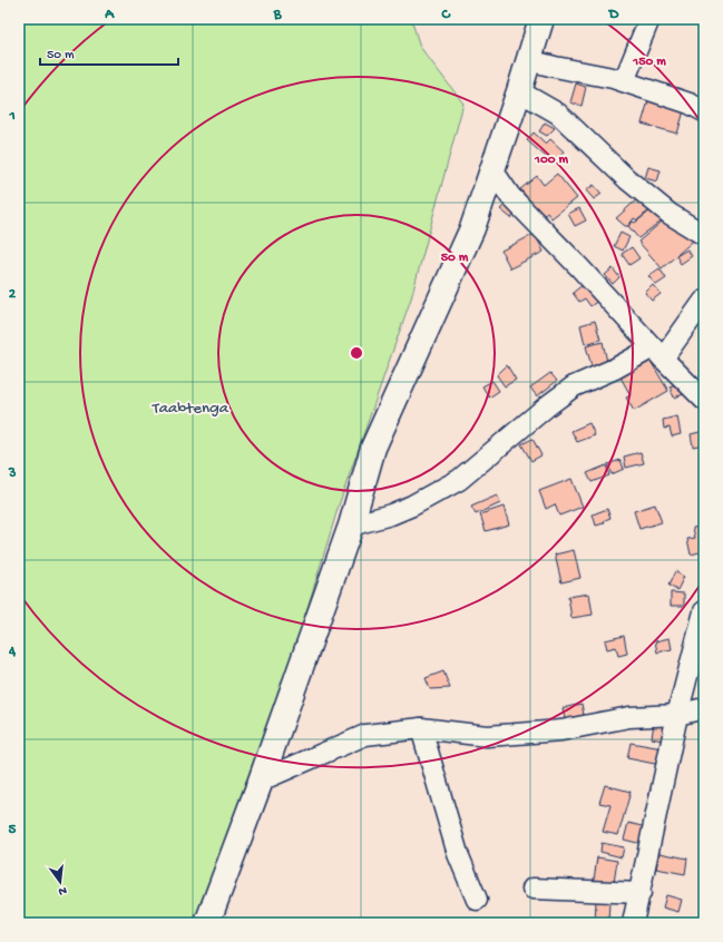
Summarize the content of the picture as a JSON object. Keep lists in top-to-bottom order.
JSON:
{
  "parks": ["Taabtenga"],
  "scale_bar": "50 m",
  "north": "bottom",
  "grid": {
    "columns": [
      "A",
      "B",
      "C",
      "D"
    ],
    "rows": [
      "1",
      "2",
      "3",
      "4",
      "5"
    ]
  },
  "rings": ["150 m", "100 m", "50 m"]
}
